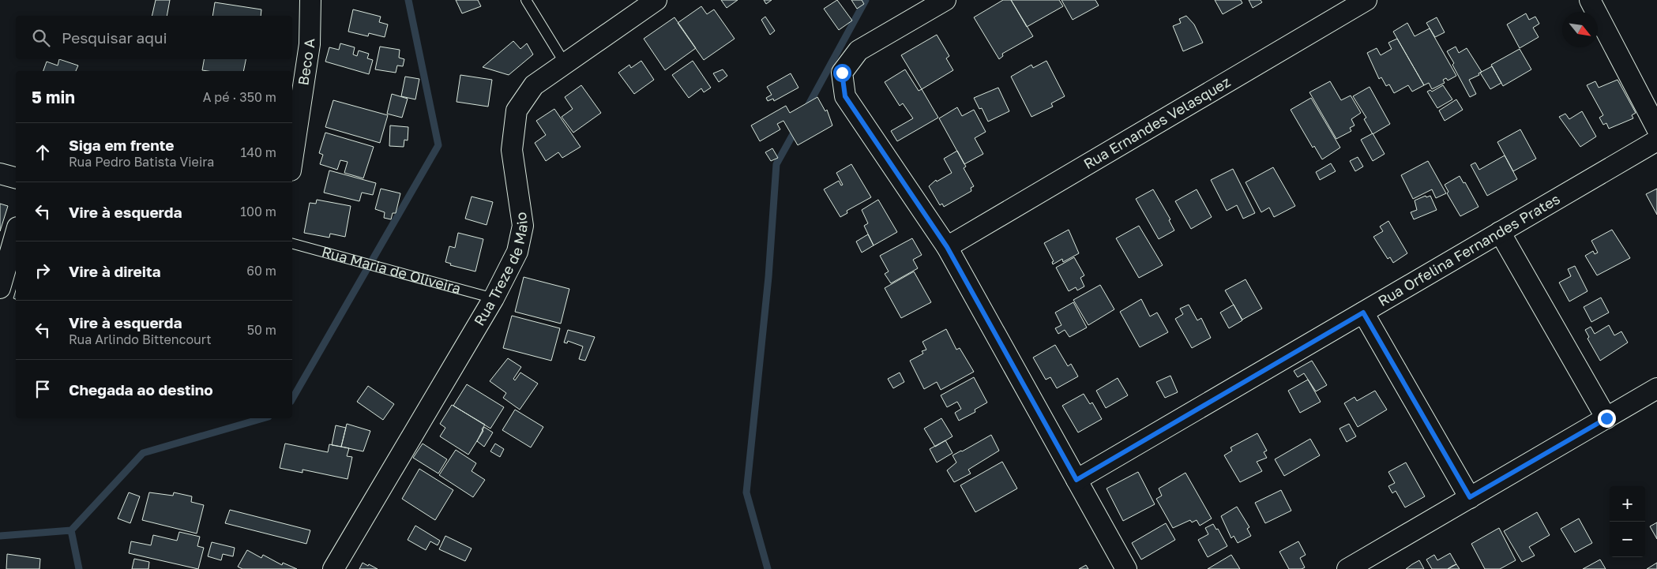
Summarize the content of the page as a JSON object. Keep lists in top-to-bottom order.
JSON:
{
  "streets": {
    "street": [
      "Beco A",
      "Rua Ernandes Velasquez",
      "Rua Orfelina Fernandes Prates",
      "Rua Treze de Maio"
    ],
    "lane": ["Rua Maria de Oliveira"]
  },
  "crossings": [
    ["Rua Treze de Maio", "Rua Maria de Oliveira"]
  ],
  "north": "bottom right",
  "page": {
    "search": "Pesquisar aqui",
    "heading": ["5 min", "A pé · 350 m"],
    "list": [
      ["Siga em frente", "Rua Pedro Batista Vieira", "140 m"],
      ["Vire à esquerda", "100 m"],
      ["Vire à direita", "60 m"],
      ["Vire à esquerda", "Rua Arlindo Bittencourt", "50 m"],
      "Chegada ao destino"
    ],
    "map_buttons": ["+", "−"]
  }
}
